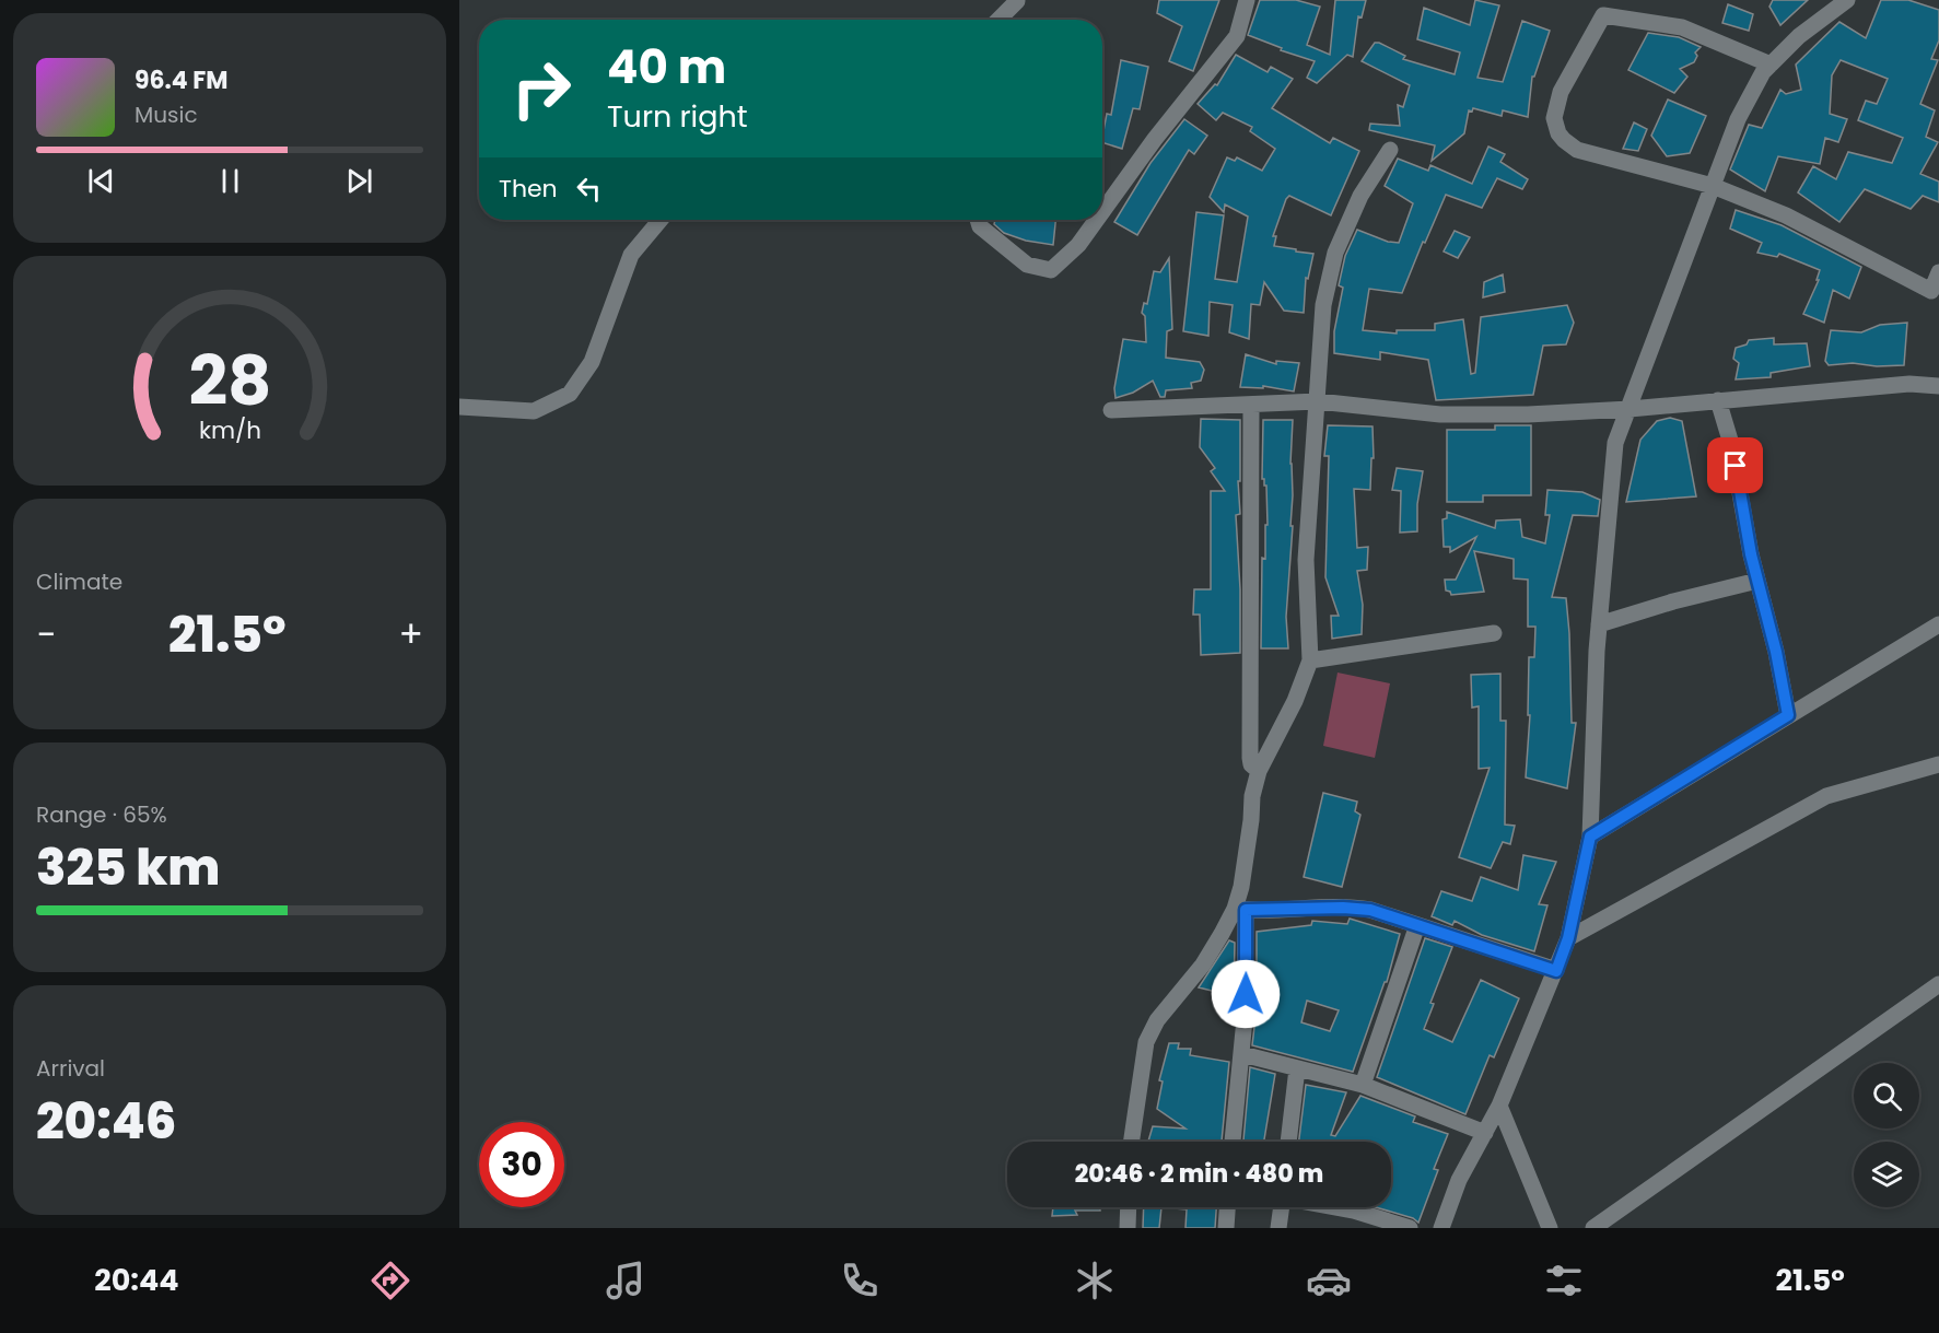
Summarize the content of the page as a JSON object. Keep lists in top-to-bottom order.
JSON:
{
  "page": {
    "turn": ["40 m", "Turn right"],
    "song": ["96.4 FM", "Music"],
    "then": "Then",
    "tile": [
      "Climate",
      ["Range · 65%", "325 km"],
      ["Arrival", "20:46"]
    ],
    "heat": ["−", "21.5°", "+"],
    "limit": "30",
    "trip": "20:46 · 2 min · 480 m",
    "tabs": ["20:44", "21.5°"],
    "gauge": ["28", "km/h"]
  }
}
